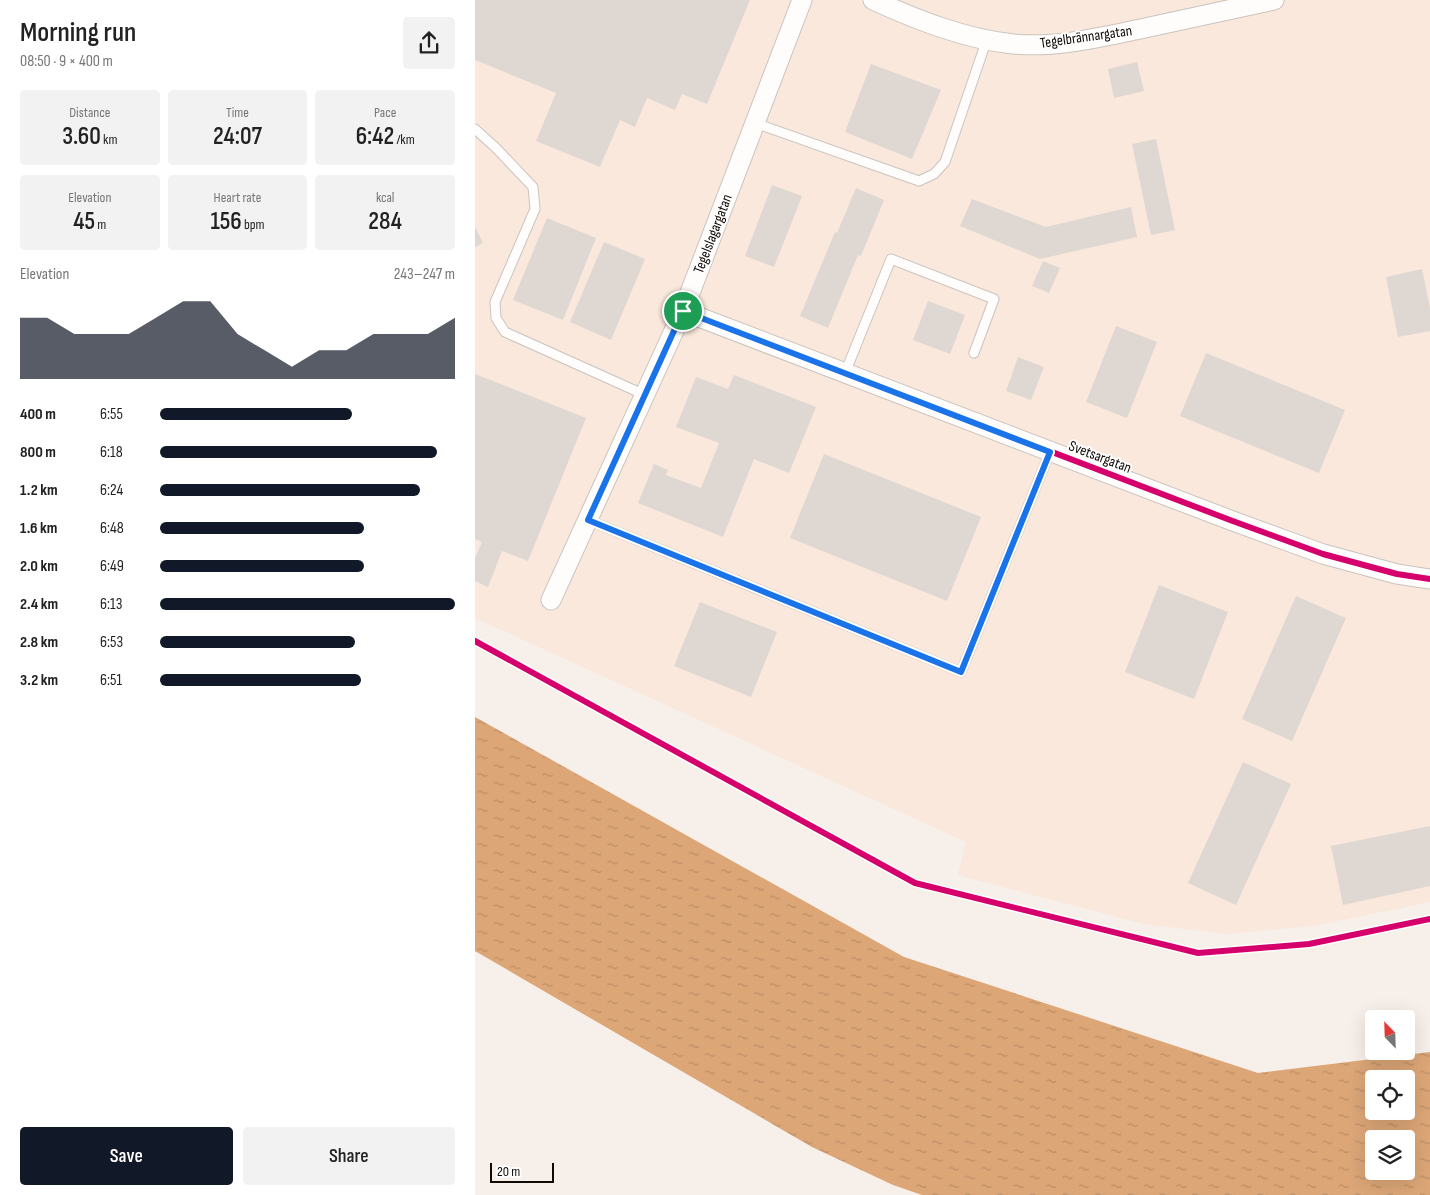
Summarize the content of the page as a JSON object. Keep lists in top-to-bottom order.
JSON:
{
  "streets": {
    "street": ["Tegelbrännargatan", "Tegelslagargatan", "Svetsargatan"]
  },
  "crossings": [
    ["Tegelslagargatan", "Svetsargatan"]
  ],
  "scale_bar": "20 m",
  "north": "top left",
  "page": {
    "heading": ["Morning run", "08:50 · 9 × 400 m"],
    "stats": [
      ["Distance", "3.60 km"],
      ["Time", "24:07"],
      ["Pace", "6:42 /km"],
      ["Elevation", "45 m"],
      ["Heart rate", "156 bpm"],
      ["kcal", "284"]
    ],
    "chart": ["Elevation", "243–247 m"],
    "list": [
      {
        "name": "400 m",
        "note": "6:55"
      },
      {
        "name": "800 m",
        "note": "6:18"
      },
      {
        "name": "1.2 km",
        "note": "6:24"
      },
      {
        "name": "1.6 km",
        "note": "6:48"
      },
      {
        "name": "2.0 km",
        "note": "6:49"
      },
      {
        "name": "2.4 km",
        "note": "6:13"
      },
      {
        "name": "2.8 km",
        "note": "6:53"
      },
      {
        "name": "3.2 km",
        "note": "6:51"
      }
    ],
    "buttons": ["Save", "Share"],
    "scale": "20 m"
  }
}
